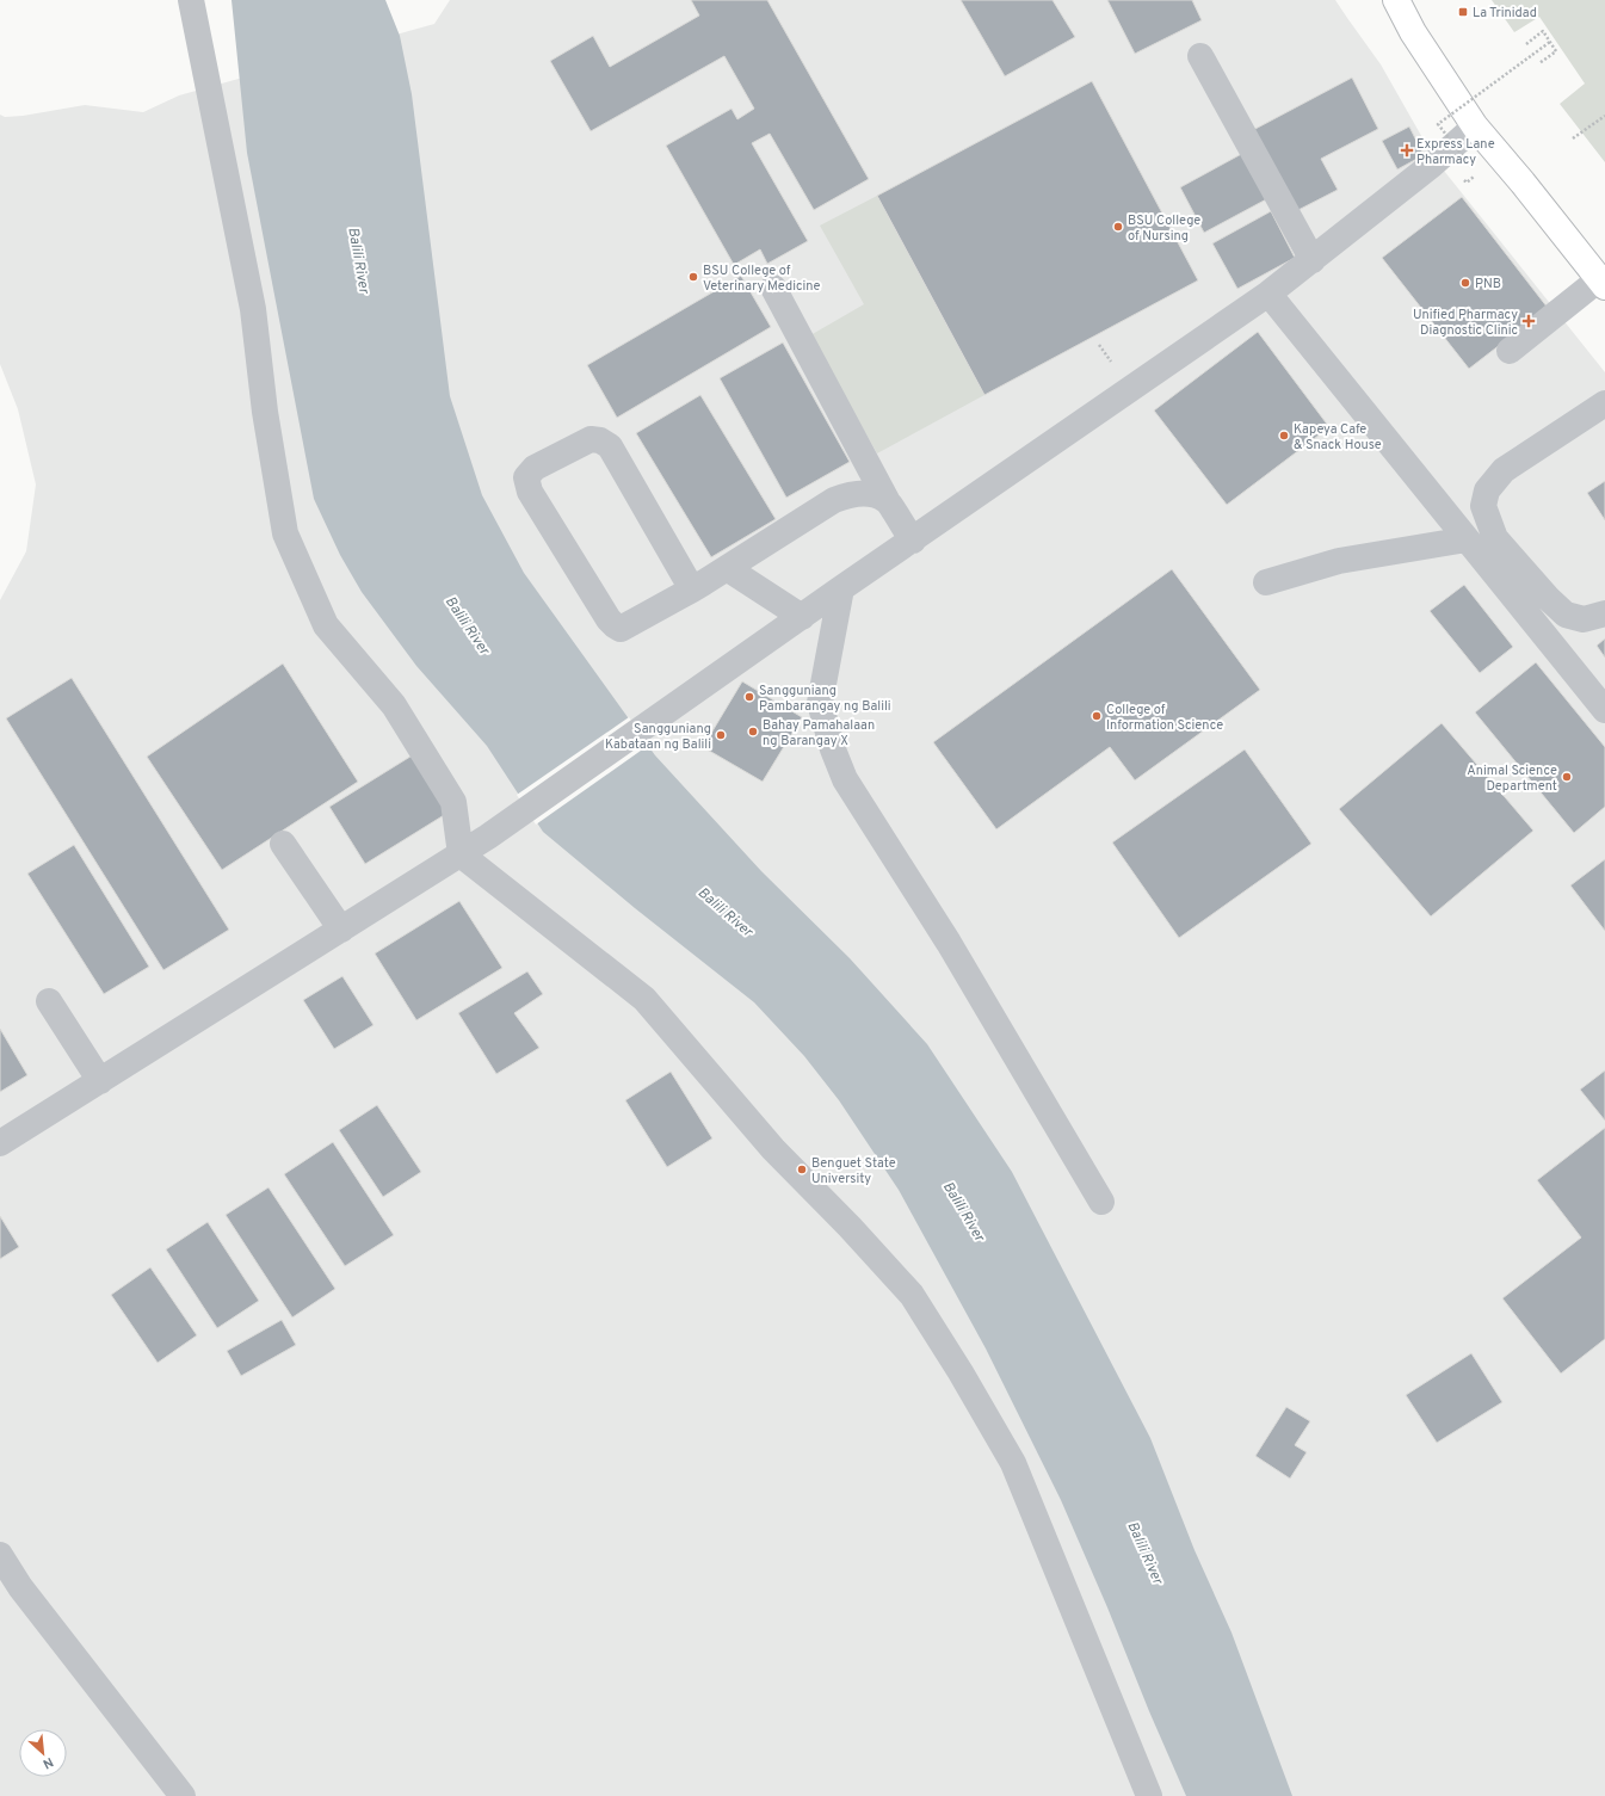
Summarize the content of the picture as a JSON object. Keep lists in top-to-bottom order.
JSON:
{
  "water": ["Balili River"],
  "places": {
    "transit": ["La Trinidad"],
    "health": ["Express Lane Pharmacy", "Unified Pharmacy Diagnostic Clinic"],
    "other": [
      "BSU College of Nursing",
      "BSU College of Veterinary Medicine",
      "PNB",
      "Kapeya Cafe & Snack House",
      "Sangguniang Pambarangay ng Balili",
      "College of Information Science",
      "Bahay Pamahalaan ng Barangay X",
      "Sangguniang Kabataan ng Balili",
      "Animal Science Department",
      "Benguet State University"
    ]
  },
  "north": "bottom right"
}
